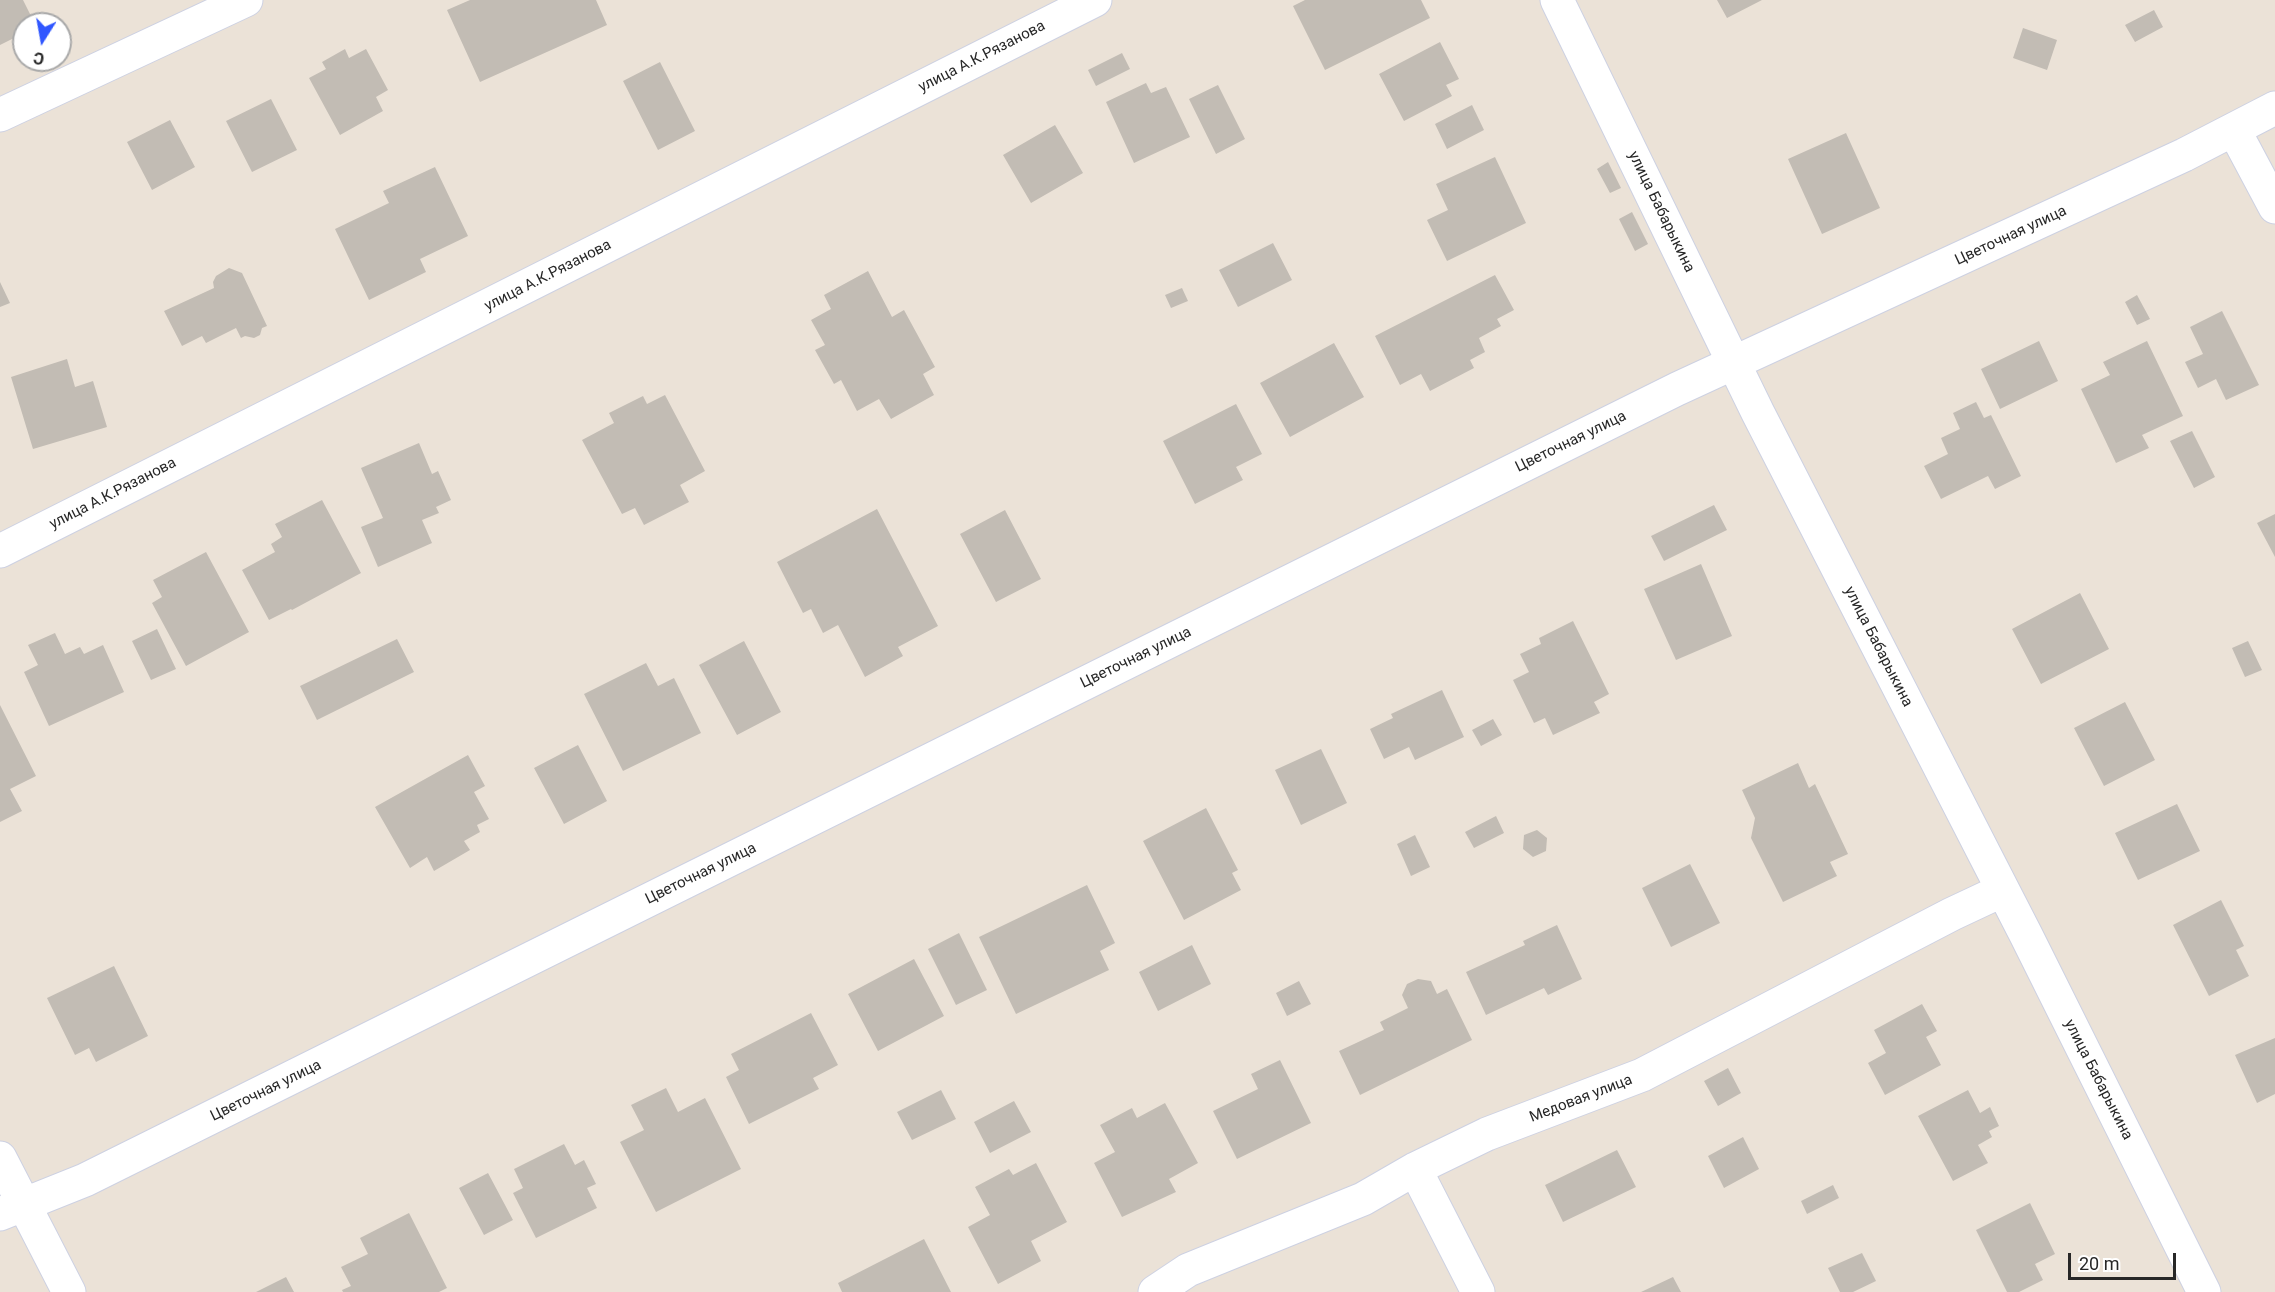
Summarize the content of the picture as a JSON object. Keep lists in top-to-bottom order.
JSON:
{
  "streets": {
    "street": [
      "улица А.К.Рязанова",
      "улица Бабарыкина",
      "Цветочная улица",
      "Медовая улица"
    ]
  },
  "crossings": [
    ["улица Бабарыкина", "Цветочная улица"],
    ["улица Бабарыкина", "Медовая улица"]
  ],
  "scale_bar": "20 m",
  "north": "bottom"
}
